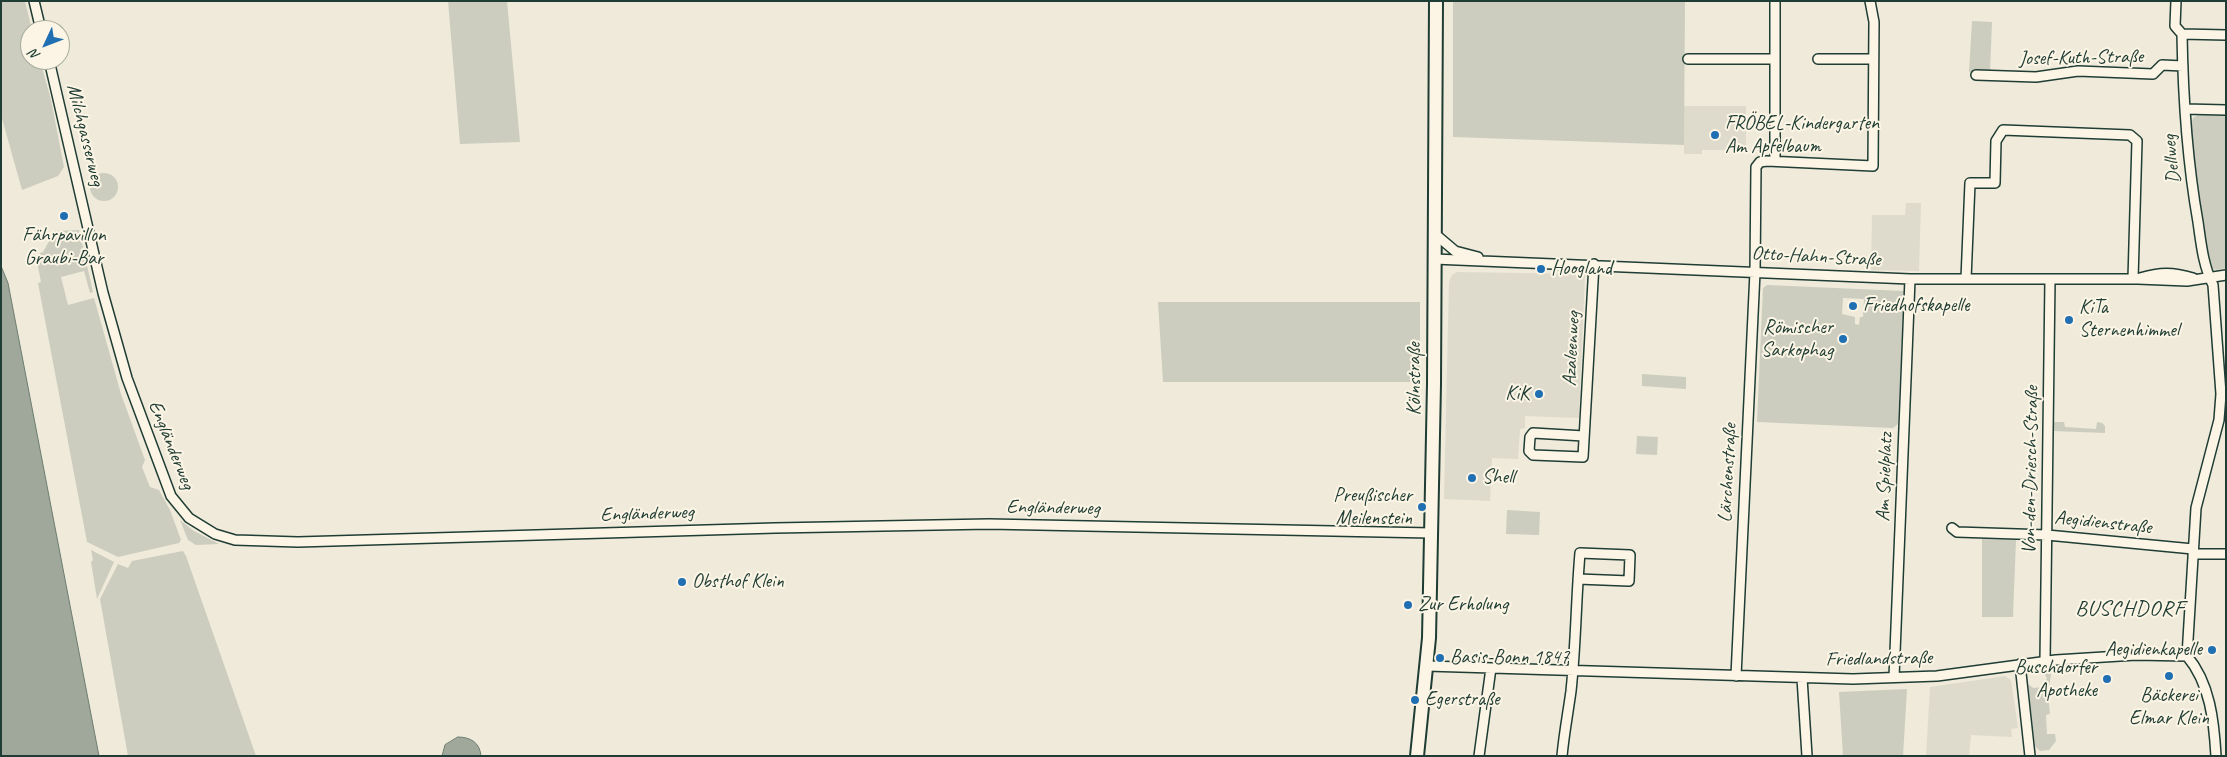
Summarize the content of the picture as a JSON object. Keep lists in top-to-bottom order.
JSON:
{
  "streets": {
    "main road": ["Kölnstraße"],
    "street": [
      "Josef-Kuth-Straße",
      "Milchgasserweg",
      "Dellweg",
      "Otto-Hahn-Straße",
      "Azaleenweg",
      "Engländerweg",
      "Von-den-Driesch-Straße",
      "Lärchenstraße",
      "Am Spielplatz",
      "Aegidienstraße",
      "Friedlandstraße"
    ]
  },
  "crossings": [
    ["Josef-Kuth-Straße", "Dellweg"],
    ["Milchgasserweg", "Engländerweg"],
    ["Dellweg", "Otto-Hahn-Straße"],
    ["Dellweg", "Aegidienstraße"],
    ["Dellweg", "Friedlandstraße"],
    ["Otto-Hahn-Straße", "Azaleenweg"],
    ["Otto-Hahn-Straße", "Kölnstraße"],
    ["Otto-Hahn-Straße", "Von-den-Driesch-Straße"],
    ["Otto-Hahn-Straße", "Lärchenstraße"],
    ["Otto-Hahn-Straße", "Am Spielplatz"],
    ["Kölnstraße", "Engländerweg"],
    ["Kölnstraße", "Friedlandstraße"],
    ["Von-den-Driesch-Straße", "Aegidienstraße"],
    ["Von-den-Driesch-Straße", "Friedlandstraße"],
    ["Lärchenstraße", "Friedlandstraße"],
    ["Am Spielplatz", "Friedlandstraße"]
  ],
  "districts": ["BUSCHDORF"],
  "places": [
    "FRÖBEL-Kindergarten Am Apfelbaum",
    "Fährpavillon Graubi-Bar",
    "Hoogland",
    "Friedhofskapelle",
    "KiTa Sternenhimmel",
    "Römischer Sarkophag",
    "KiK",
    "Shell",
    "Preußischer Meilenstein",
    "Obsthof Klein",
    "Zur Erholung",
    "Aegidienkapelle",
    "Basis-Bonn 1847",
    "Bäckerei Elmar Klein",
    "Buschdorfer Apotheke",
    "Egerstraße"
  ],
  "north": "bottom left"
}
